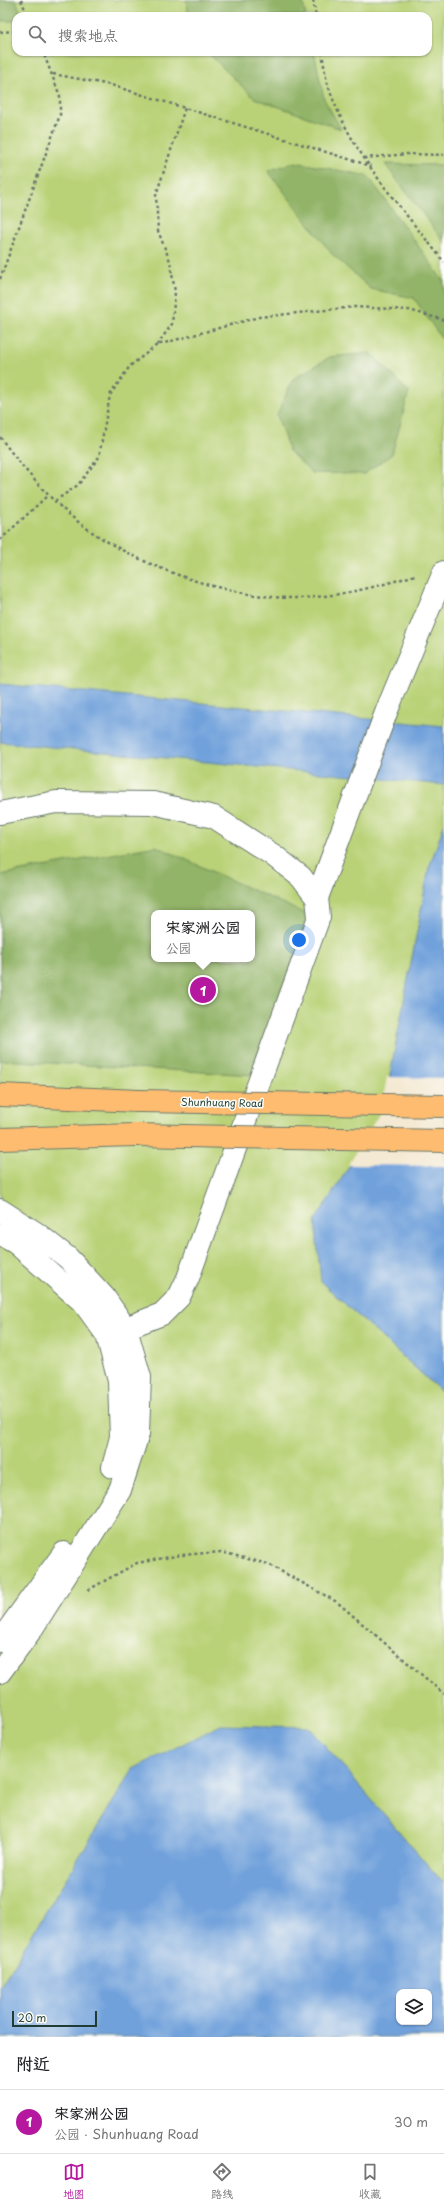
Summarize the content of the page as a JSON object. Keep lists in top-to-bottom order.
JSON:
{
  "streets": {
    "main road": ["Shunhuang Road"]
  },
  "scale_bar": "20 m",
  "page": {
    "search": "搜索地点",
    "popup": ["宋家洲公园", "公园"],
    "pins": "1",
    "scale": "20 m",
    "heading": "附近",
    "list": [
      {
        "mark": "1",
        "name": "宋家洲公园",
        "note": "公园 · Shunhuang Road",
        "value": "30 m"
      }
    ],
    "nav": ["地图", "路线", "收藏"]
  }
}
